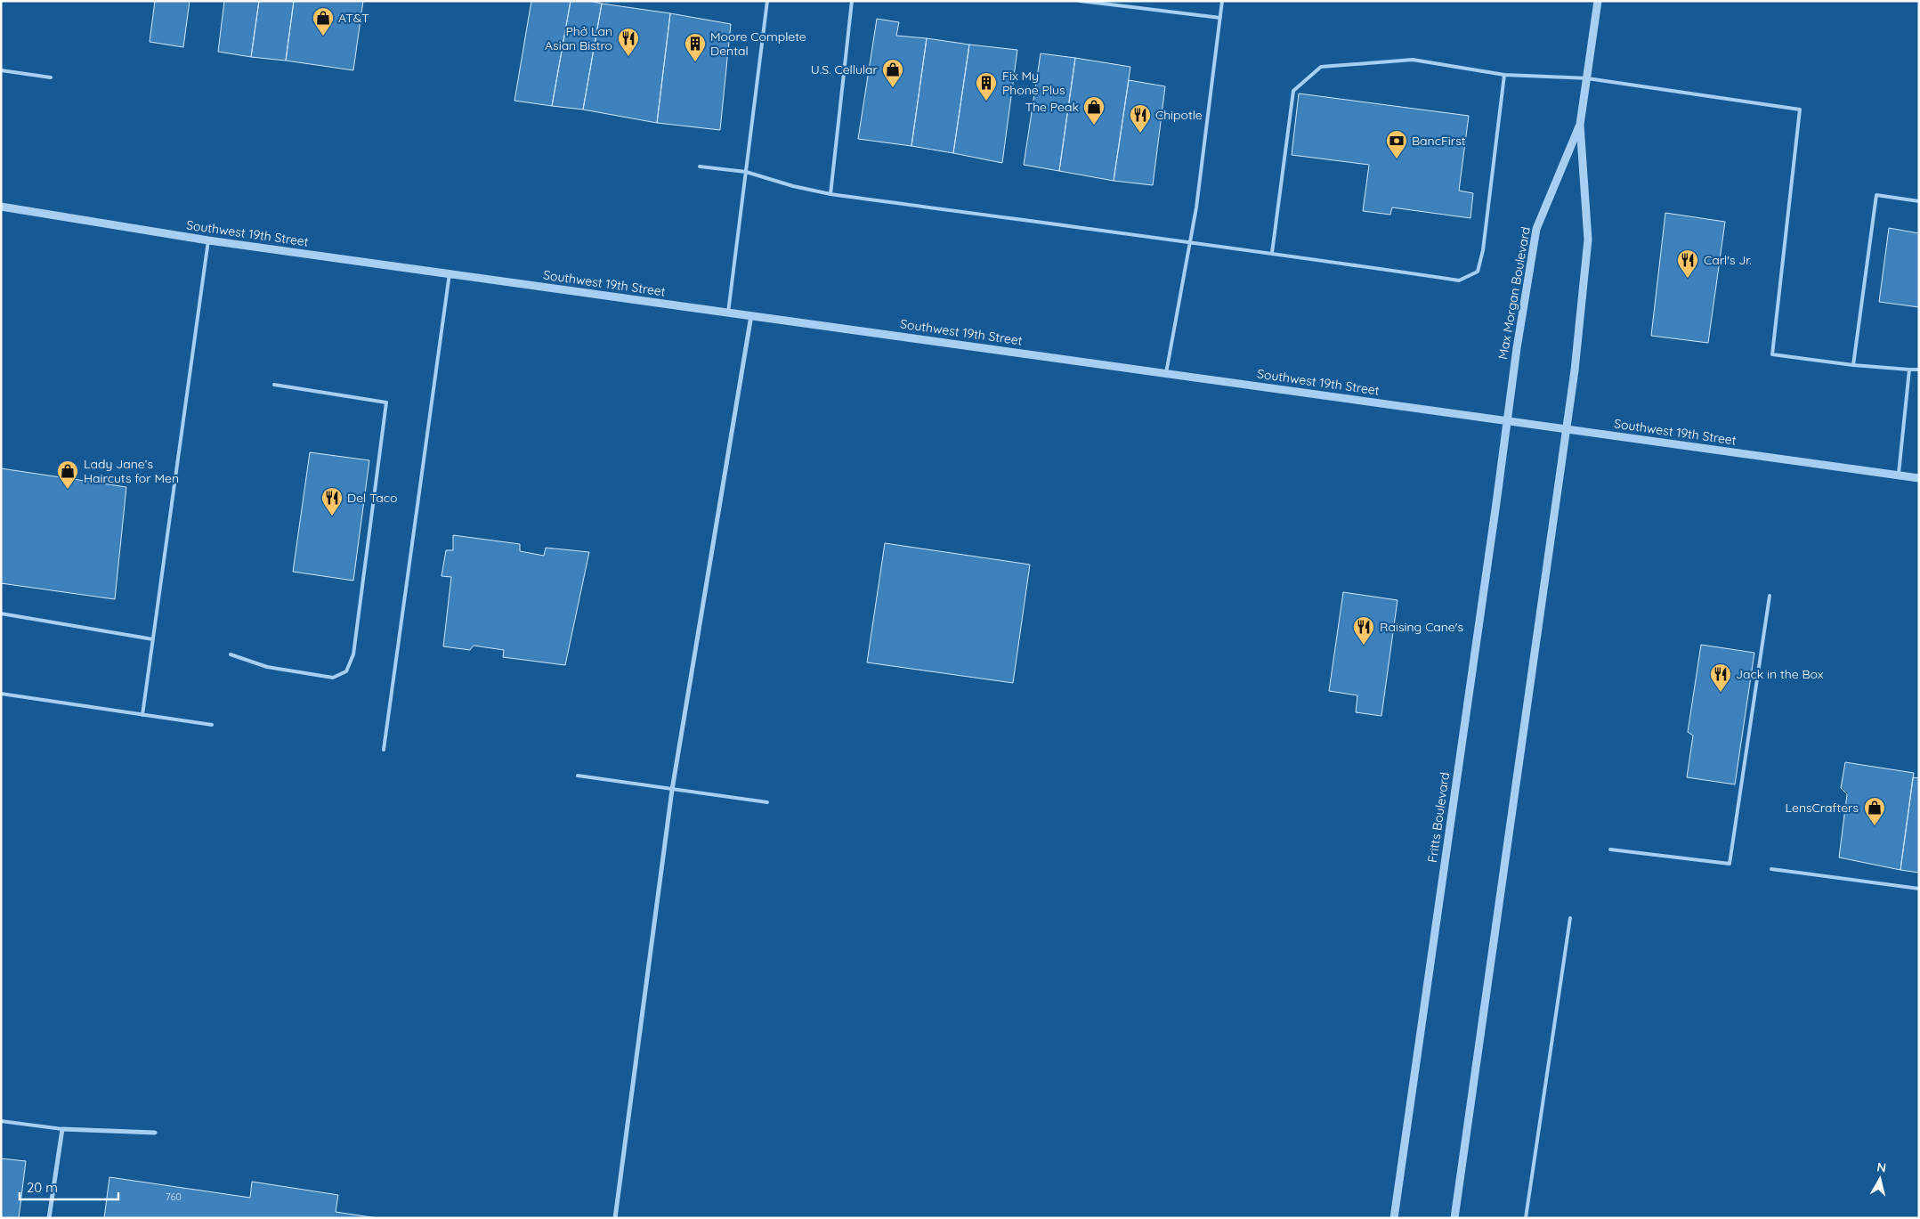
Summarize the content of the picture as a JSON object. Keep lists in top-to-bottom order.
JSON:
{
  "streets": {
    "street": ["Southwest 19th Street", "Max Morgan Boulevard", "Fritts Boulevard"]
  },
  "crossings": [
    ["Southwest 19th Street", "Max Morgan Boulevard"],
    ["Southwest 19th Street", "Fritts Boulevard"],
    ["Max Morgan Boulevard", "Fritts Boulevard"]
  ],
  "places": {
    "shop": [
      "AT&T",
      "U.S. Cellular",
      "The Peak",
      "Lady Jane’s Haircuts for Men",
      "LensCrafters"
    ],
    "restaurant": [
      "Phở Lan Asian Bistro",
      "Chipotle",
      "Carl's Jr.",
      "Del Taco",
      "Raising Cane's",
      "Jack in the Box"
    ],
    "building": ["Moore Complete Dental", "Fix My Phone Plus"],
    "bank": ["BancFirst"]
  },
  "house_numbers": ["760"],
  "scale_bar": "20 m",
  "north": "top"
}
